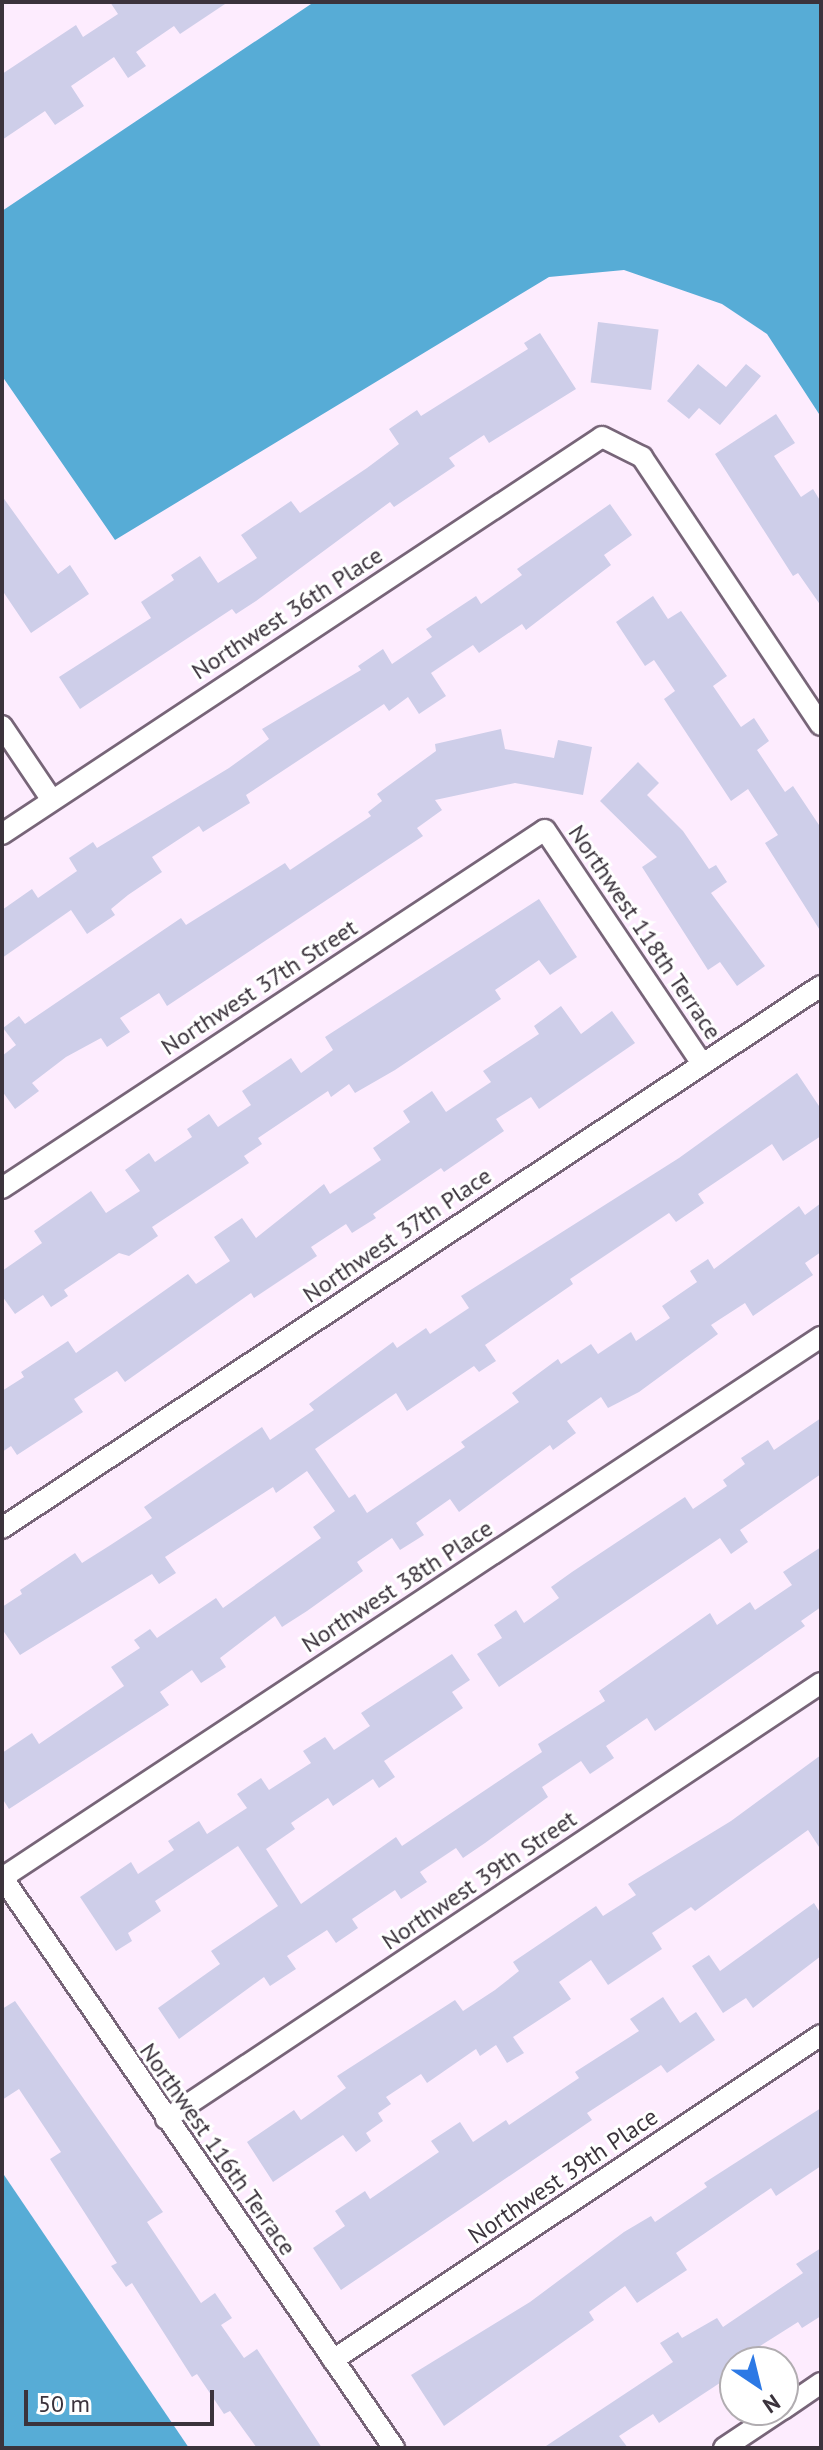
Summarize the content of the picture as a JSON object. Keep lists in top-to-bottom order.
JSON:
{
  "streets": {
    "street": [
      "Northwest 36th Place",
      "Northwest 118th Terrace",
      "Northwest 37th Street",
      "Northwest 37th Place",
      "Northwest 38th Place",
      "Northwest 39th Street",
      "Northwest 116th Terrace",
      "Northwest 39th Place"
    ]
  },
  "crossings": [
    ["Northwest 118th Terrace", "Northwest 37th Street"],
    ["Northwest 118th Terrace", "Northwest 37th Place"],
    ["Northwest 38th Place", "Northwest 116th Terrace"],
    ["Northwest 39th Street", "Northwest 116th Terrace"],
    ["Northwest 116th Terrace", "Northwest 39th Place"]
  ],
  "scale_bar": "50 m",
  "north": "bottom right"
}
